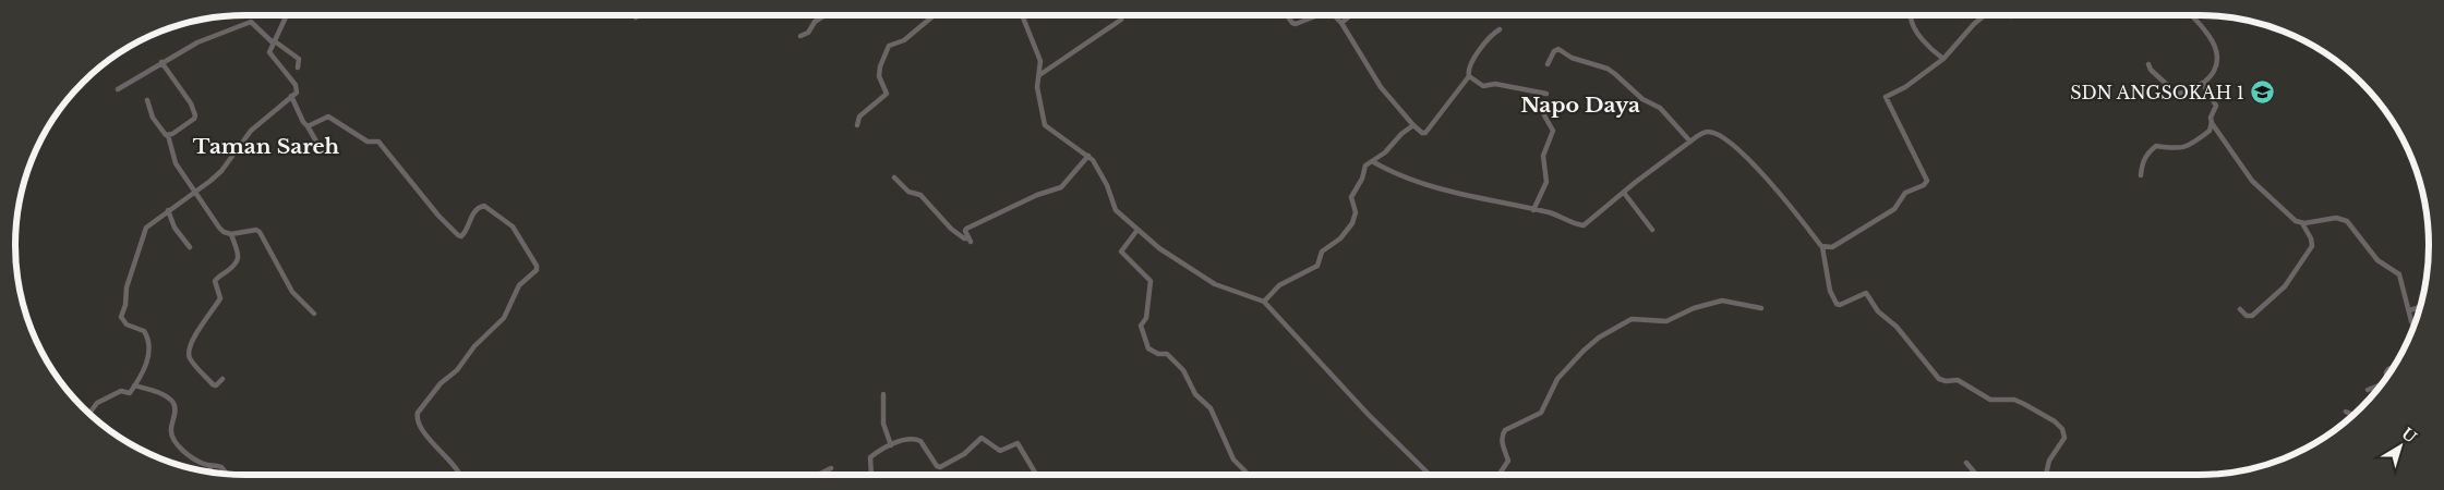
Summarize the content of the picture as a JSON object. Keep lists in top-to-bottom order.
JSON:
{
  "districts": ["Napo Daya", "Taman Sareh"],
  "places": {
    "school or university": ["SDN ANGSOKAH 1"]
  },
  "north": "top right"
}
